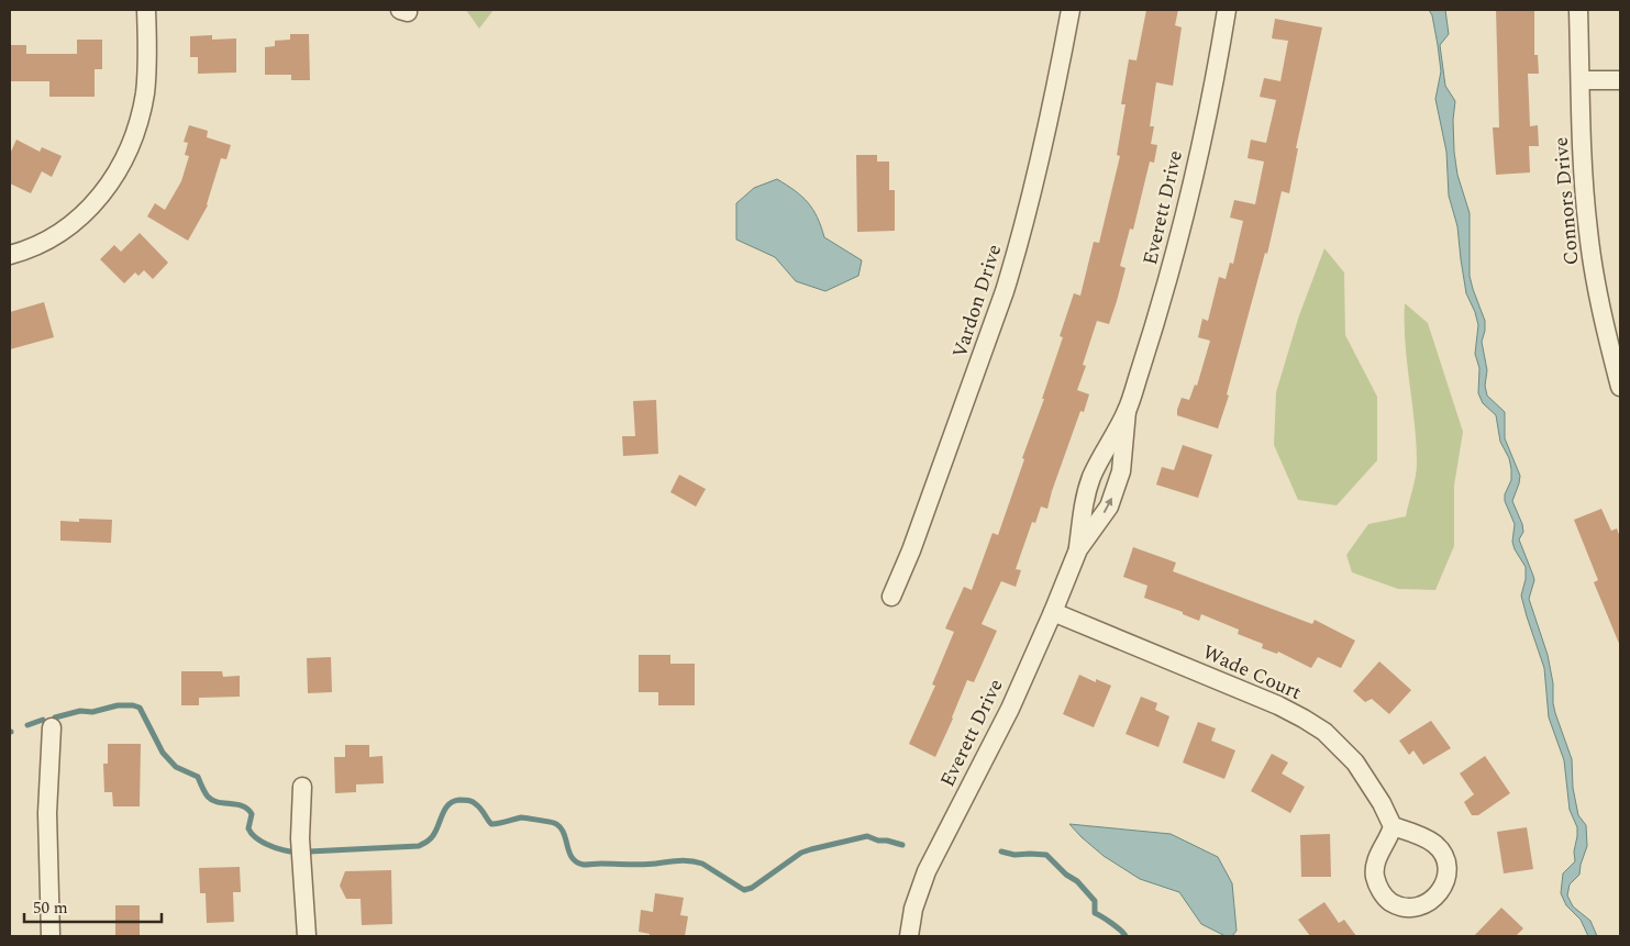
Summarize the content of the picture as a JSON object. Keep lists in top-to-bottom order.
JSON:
{
  "streets": {
    "street": [
      "Connors Drive",
      "Everett Drive",
      "Vardon Drive",
      "Wade Court"
    ]
  },
  "crossings": [
    ["Everett Drive", "Wade Court"]
  ],
  "scale_bar": "50 m"
}
